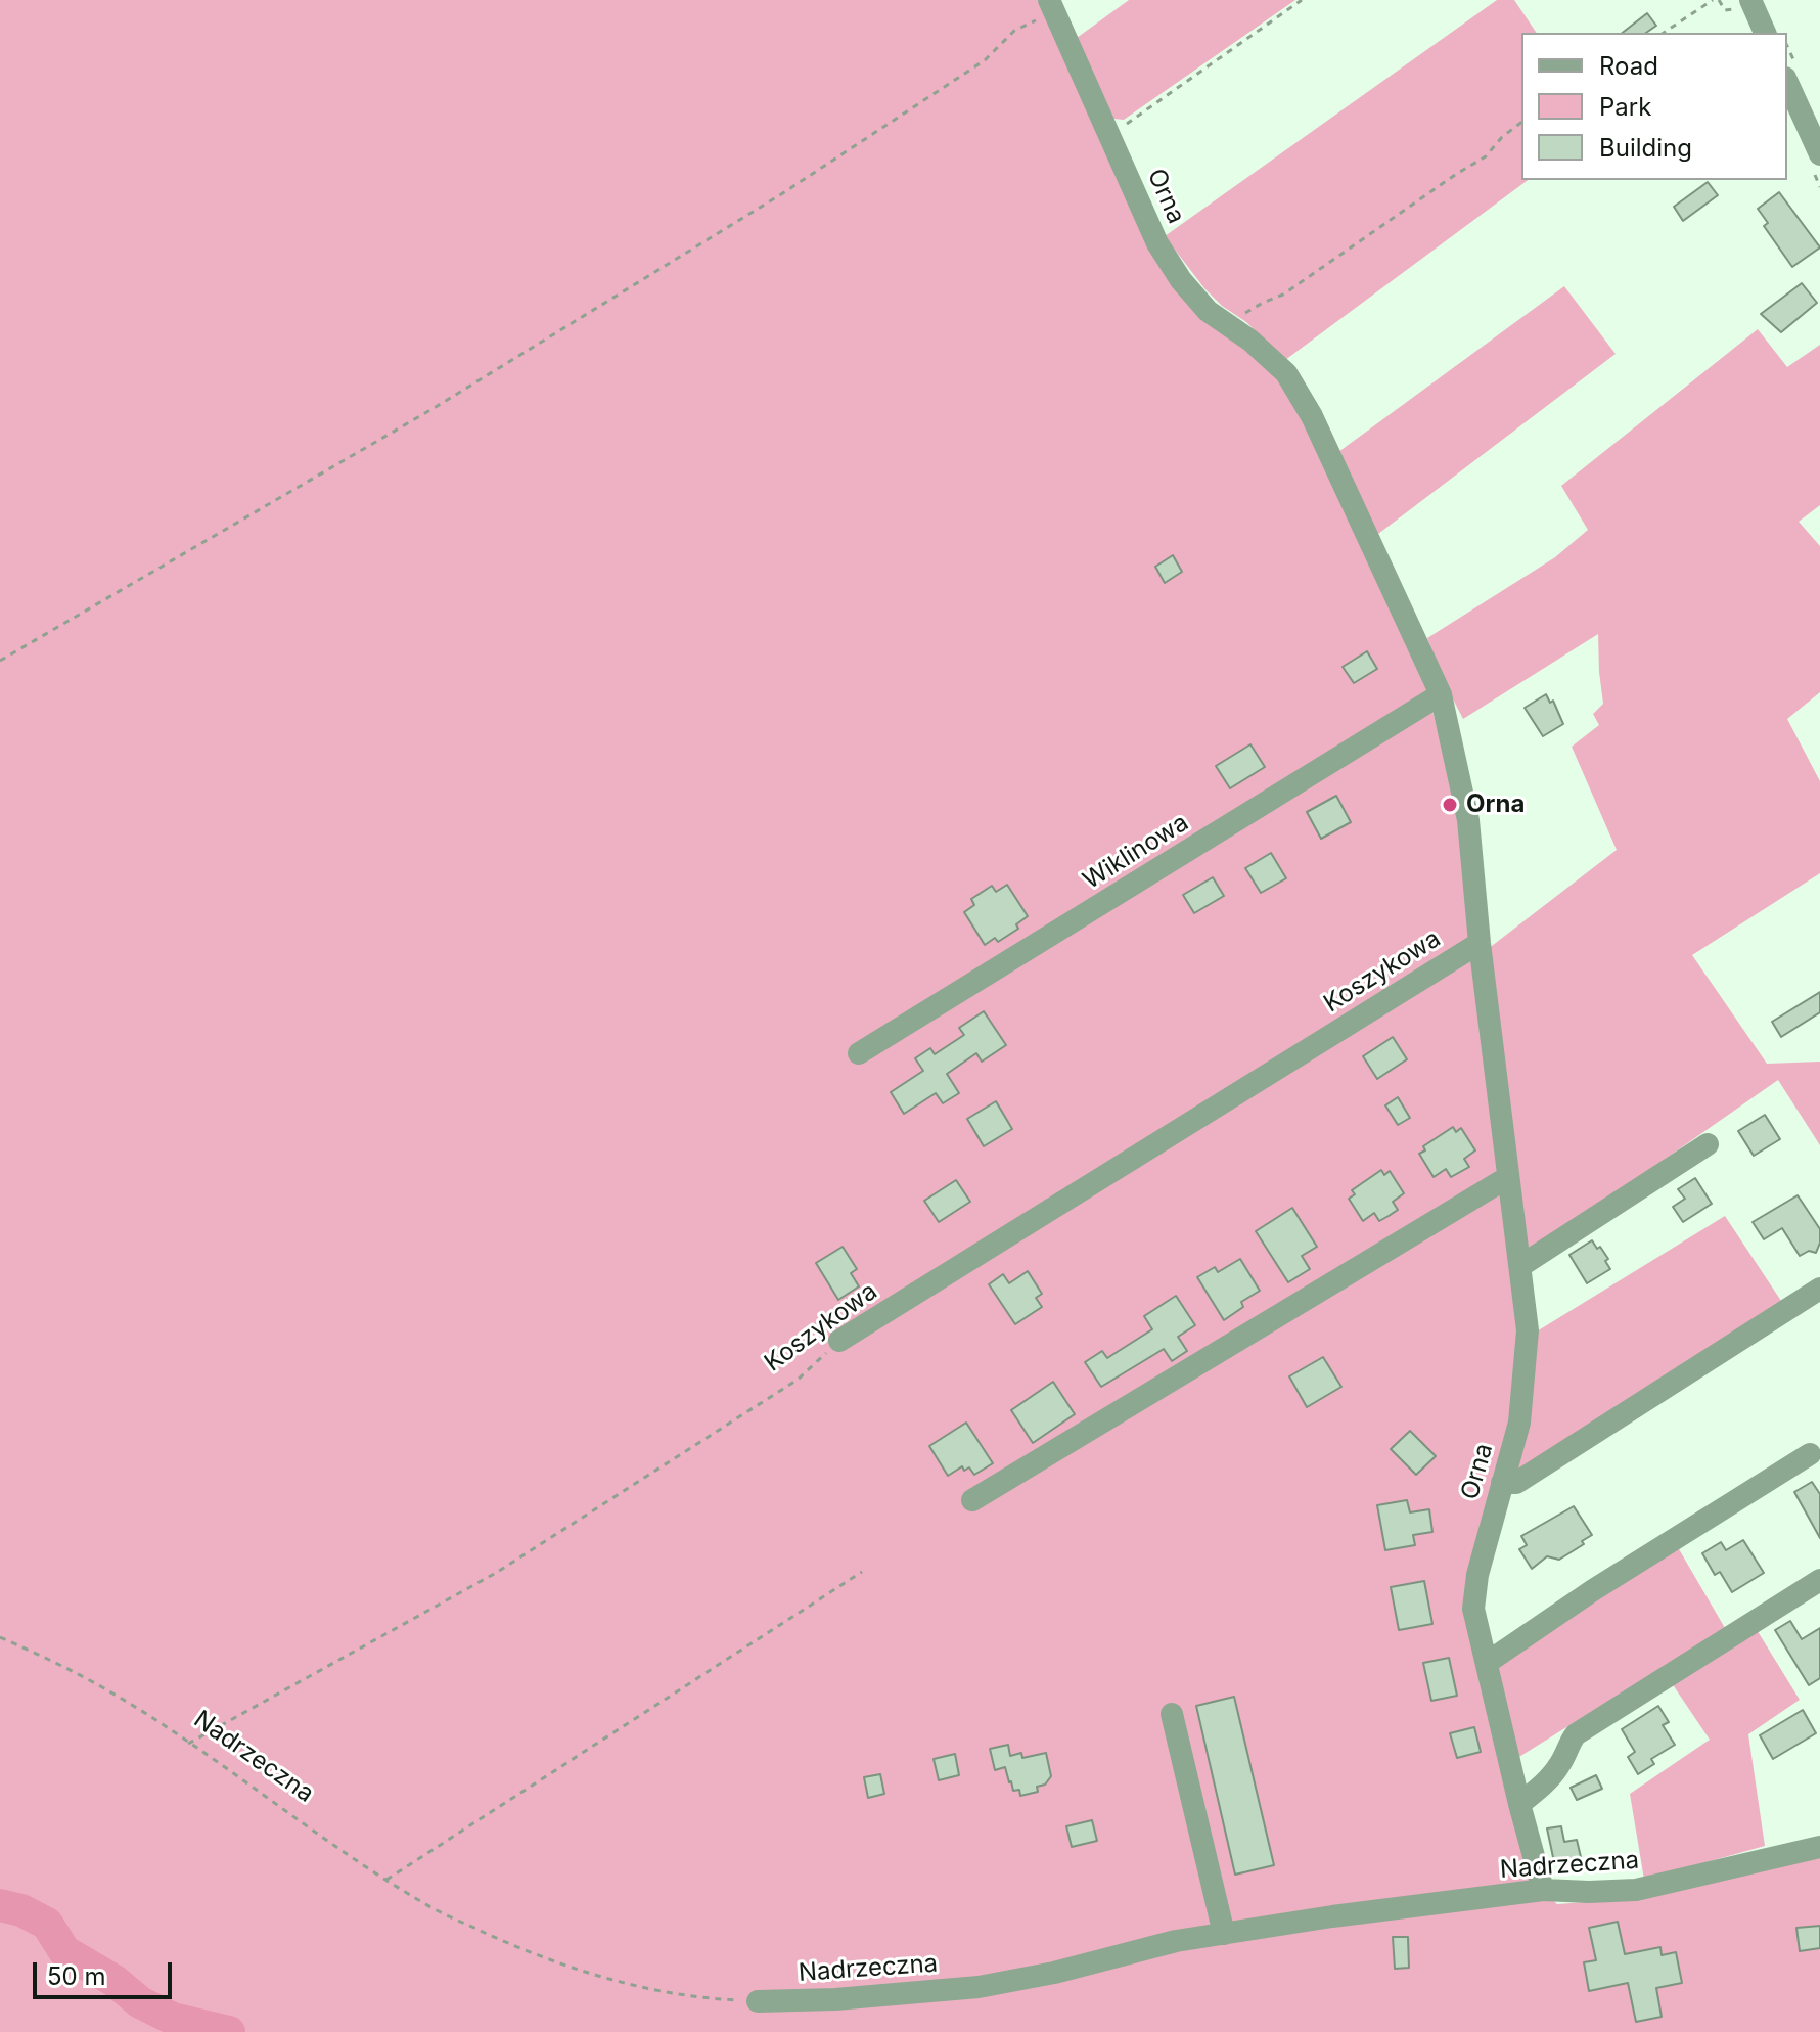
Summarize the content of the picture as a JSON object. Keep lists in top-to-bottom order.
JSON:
{
  "streets": {
    "street": [
      "Orna",
      "Wiklinowa",
      "Koszykowa",
      "Nadrzeczna"
    ]
  },
  "crossings": [
    ["Orna", "Wiklinowa"],
    ["Orna", "Koszykowa"],
    ["Orna", "Nadrzeczna"],
    ["Koszykowa", "Nadrzeczna"]
  ],
  "places": ["Orna"],
  "legend": ["Road", "Park", "Building"],
  "scale_bar": "50 m"
}
